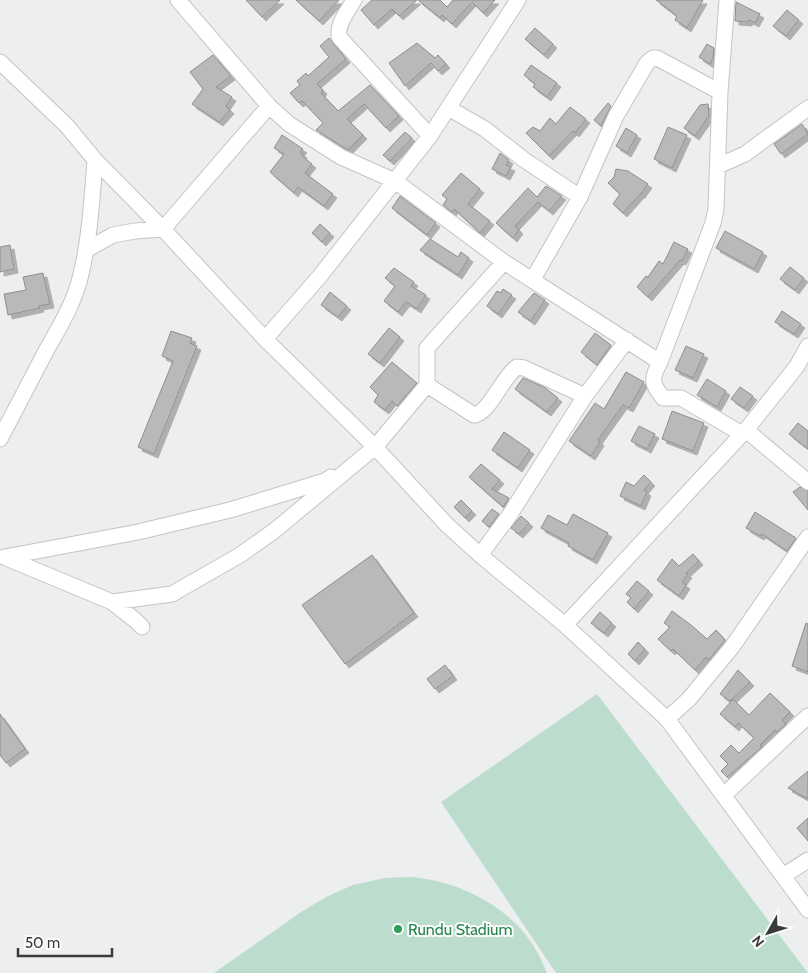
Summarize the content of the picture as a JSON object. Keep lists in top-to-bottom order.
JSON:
{
  "places": ["Rundu Stadium"],
  "scale_bar": "50 m",
  "north": "bottom left"
}
